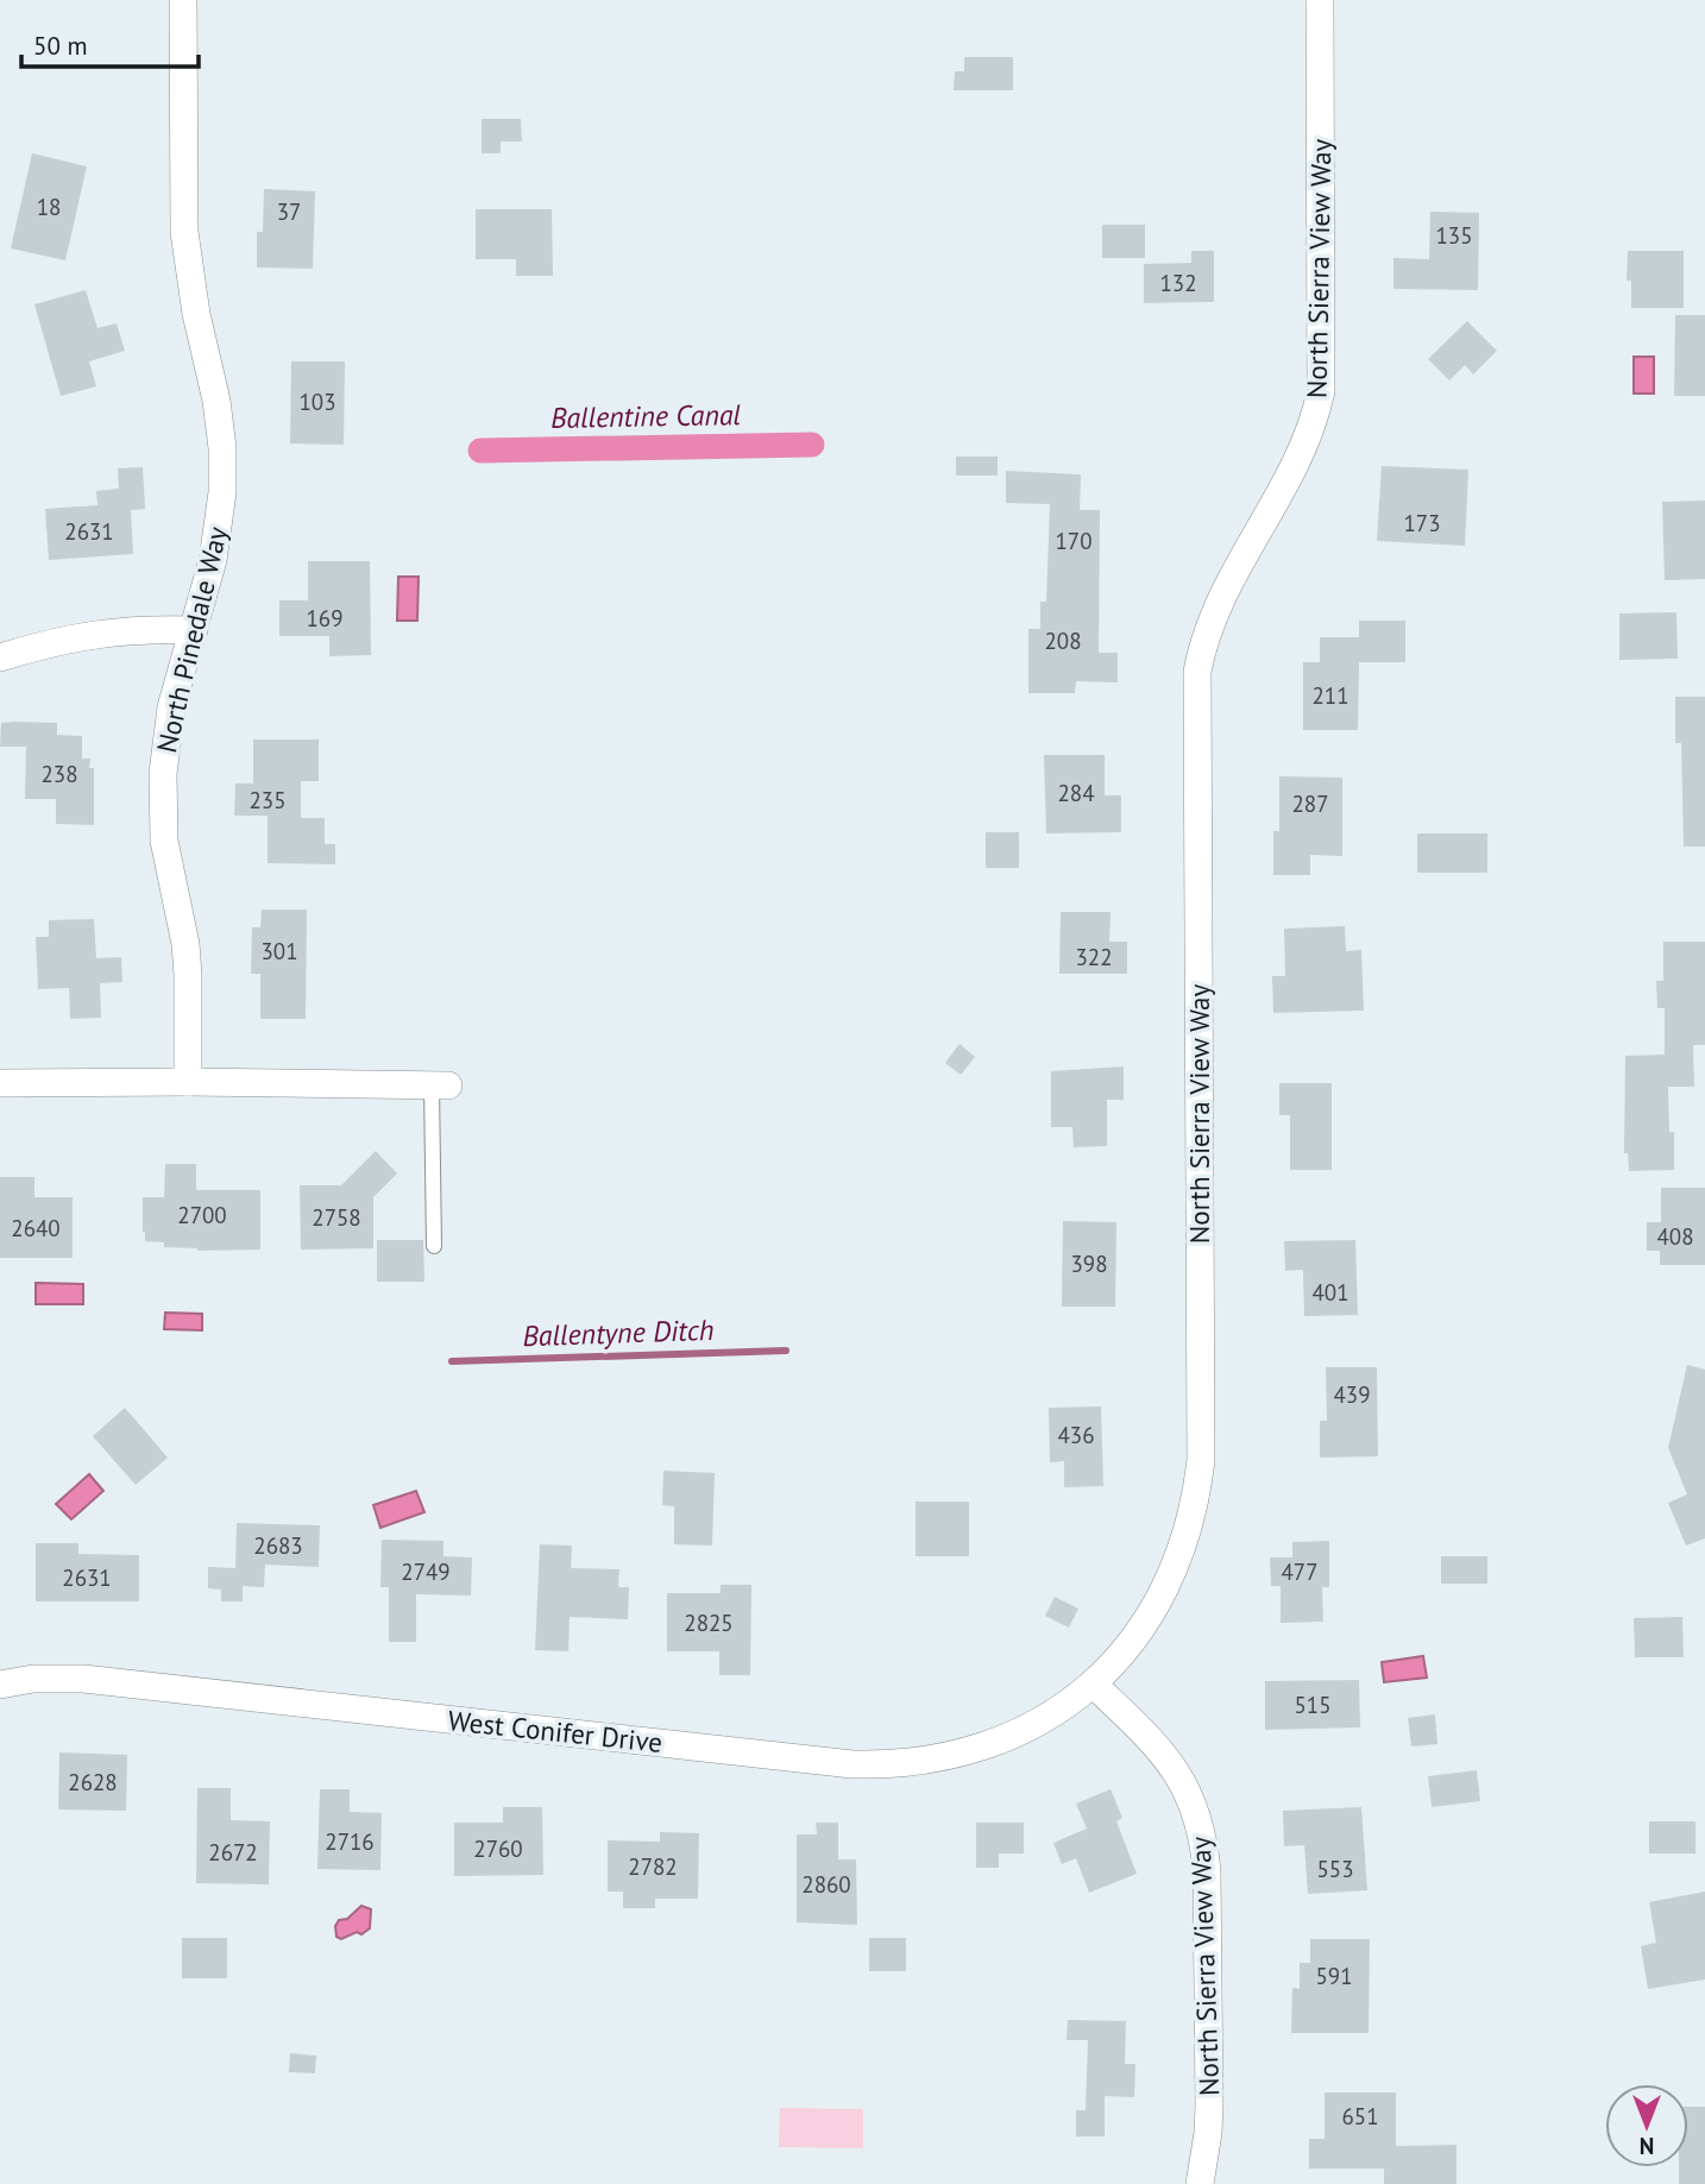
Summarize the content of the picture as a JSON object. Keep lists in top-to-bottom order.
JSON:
{
  "streets": {
    "street": ["North Sierra View Way", "North Pinedale Way", "West Conifer Drive"]
  },
  "crossings": [
    ["North Sierra View Way", "West Conifer Drive"]
  ],
  "water": ["Ballentine Canal", "Ballentyne Ditch"],
  "house_numbers": [
    "18",
    "37",
    "135",
    "132",
    "103",
    "173",
    "2631",
    "170",
    "169",
    "208",
    "211",
    "238",
    "284",
    "235",
    "287",
    "301",
    "322",
    "2700",
    "2758",
    "2640",
    "408",
    "398",
    "401",
    "439",
    "436",
    "2683",
    "2749",
    "477",
    "2631",
    "2825",
    "515",
    "2628",
    "2716",
    "2760",
    "2672",
    "2782",
    "553",
    "2860",
    "591",
    "651"
  ],
  "scale_bar": "50 m",
  "north": "bottom"
}
